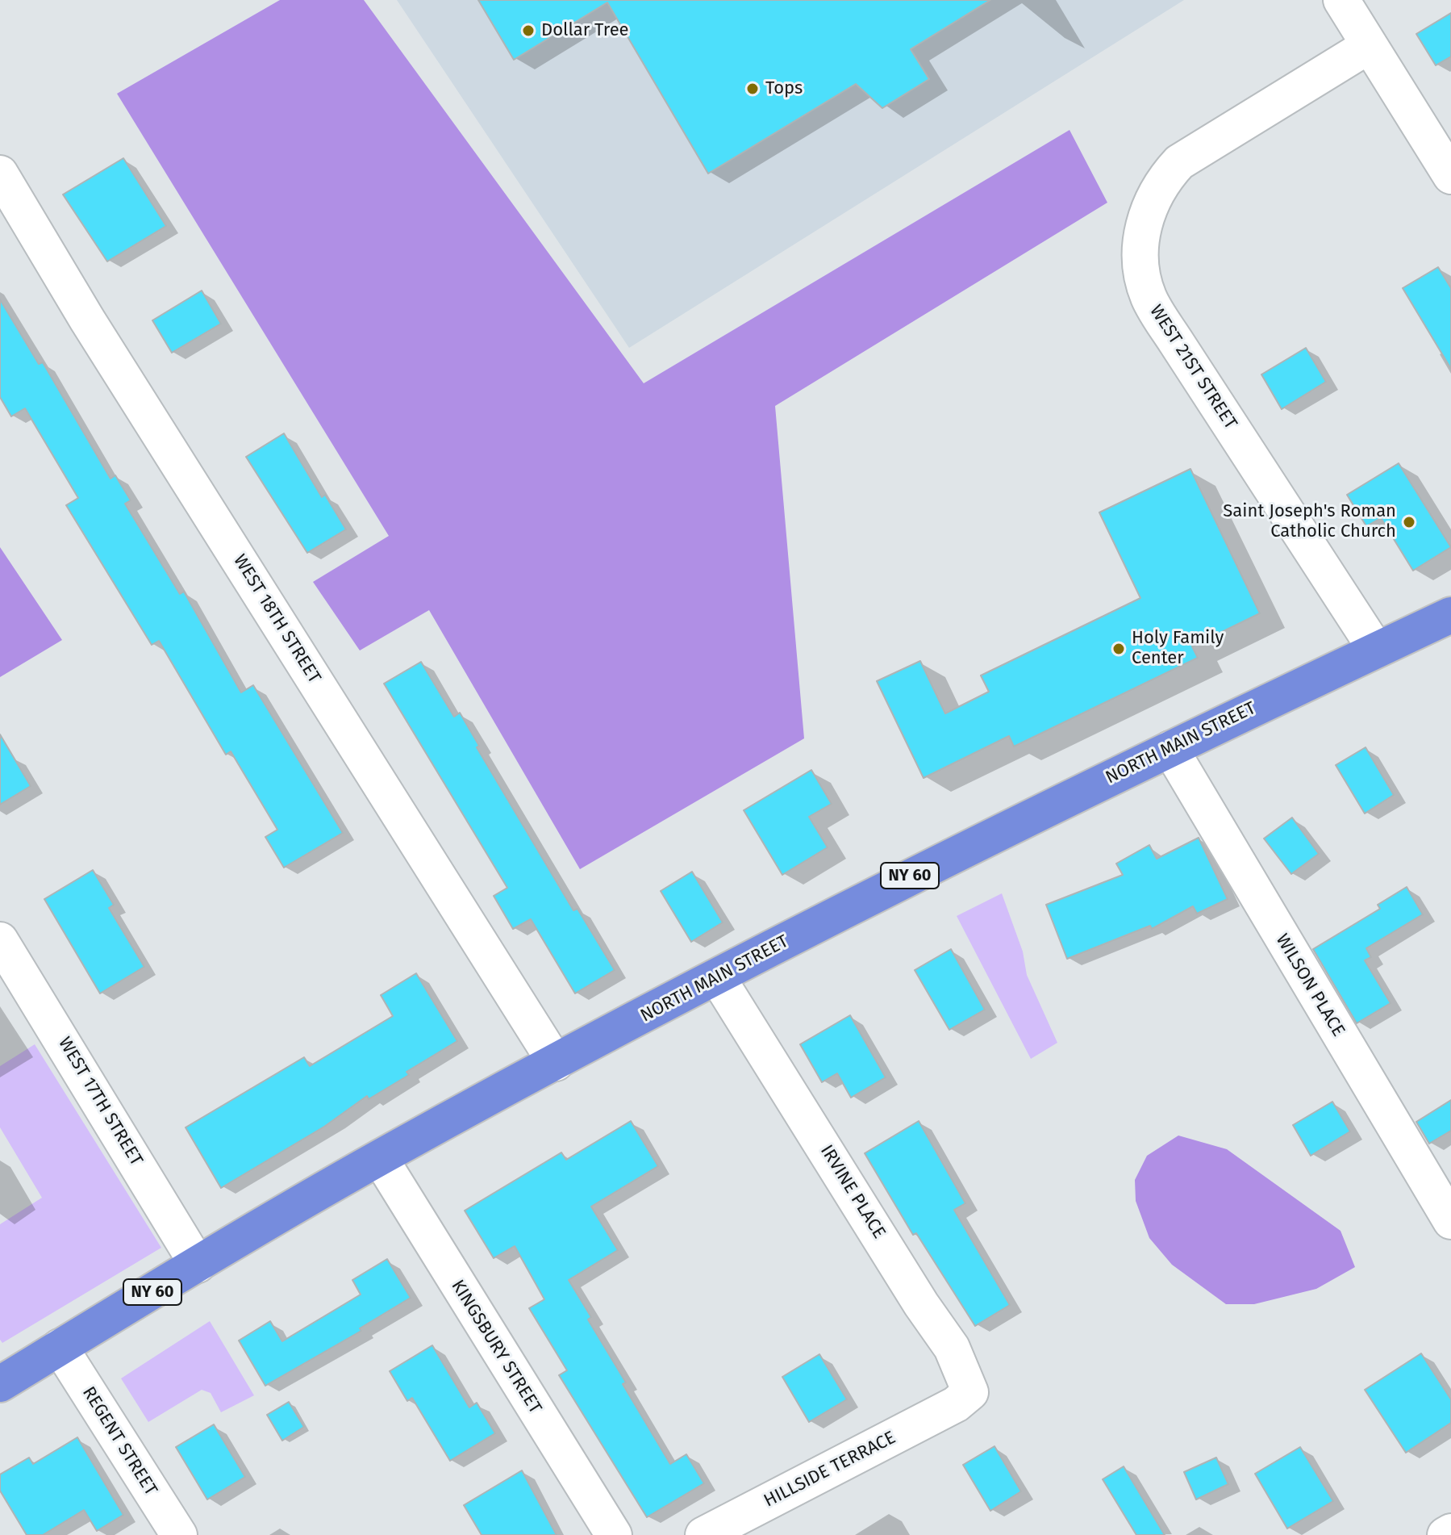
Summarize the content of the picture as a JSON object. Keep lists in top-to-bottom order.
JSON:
{
  "streets": {
    "highway": ["NORTH MAIN STREET", "NY 60"],
    "street": [
      "WEST 21ST STREET",
      "WEST 18TH STREET",
      "WILSON PLACE",
      "WEST 17TH STREET",
      "IRVINE PLACE",
      "KINGSBURY STREET",
      "REGENT STREET",
      "HILLSIDE TERRACE"
    ]
  },
  "crossings": [
    ["WEST 21ST STREET", "NORTH MAIN STREET"],
    ["WEST 18TH STREET", "NORTH MAIN STREET"],
    ["NORTH MAIN STREET", "WILSON PLACE"],
    ["NORTH MAIN STREET", "WEST 17TH STREET"],
    ["NORTH MAIN STREET", "IRVINE PLACE"],
    ["NORTH MAIN STREET", "KINGSBURY STREET"],
    ["NORTH MAIN STREET", "REGENT STREET"],
    ["IRVINE PLACE", "HILLSIDE TERRACE"]
  ],
  "places": [
    "Dollar Tree",
    "Tops",
    "Saint Joseph's Roman Catholic Church",
    "Holy Family Center"
  ]
}
